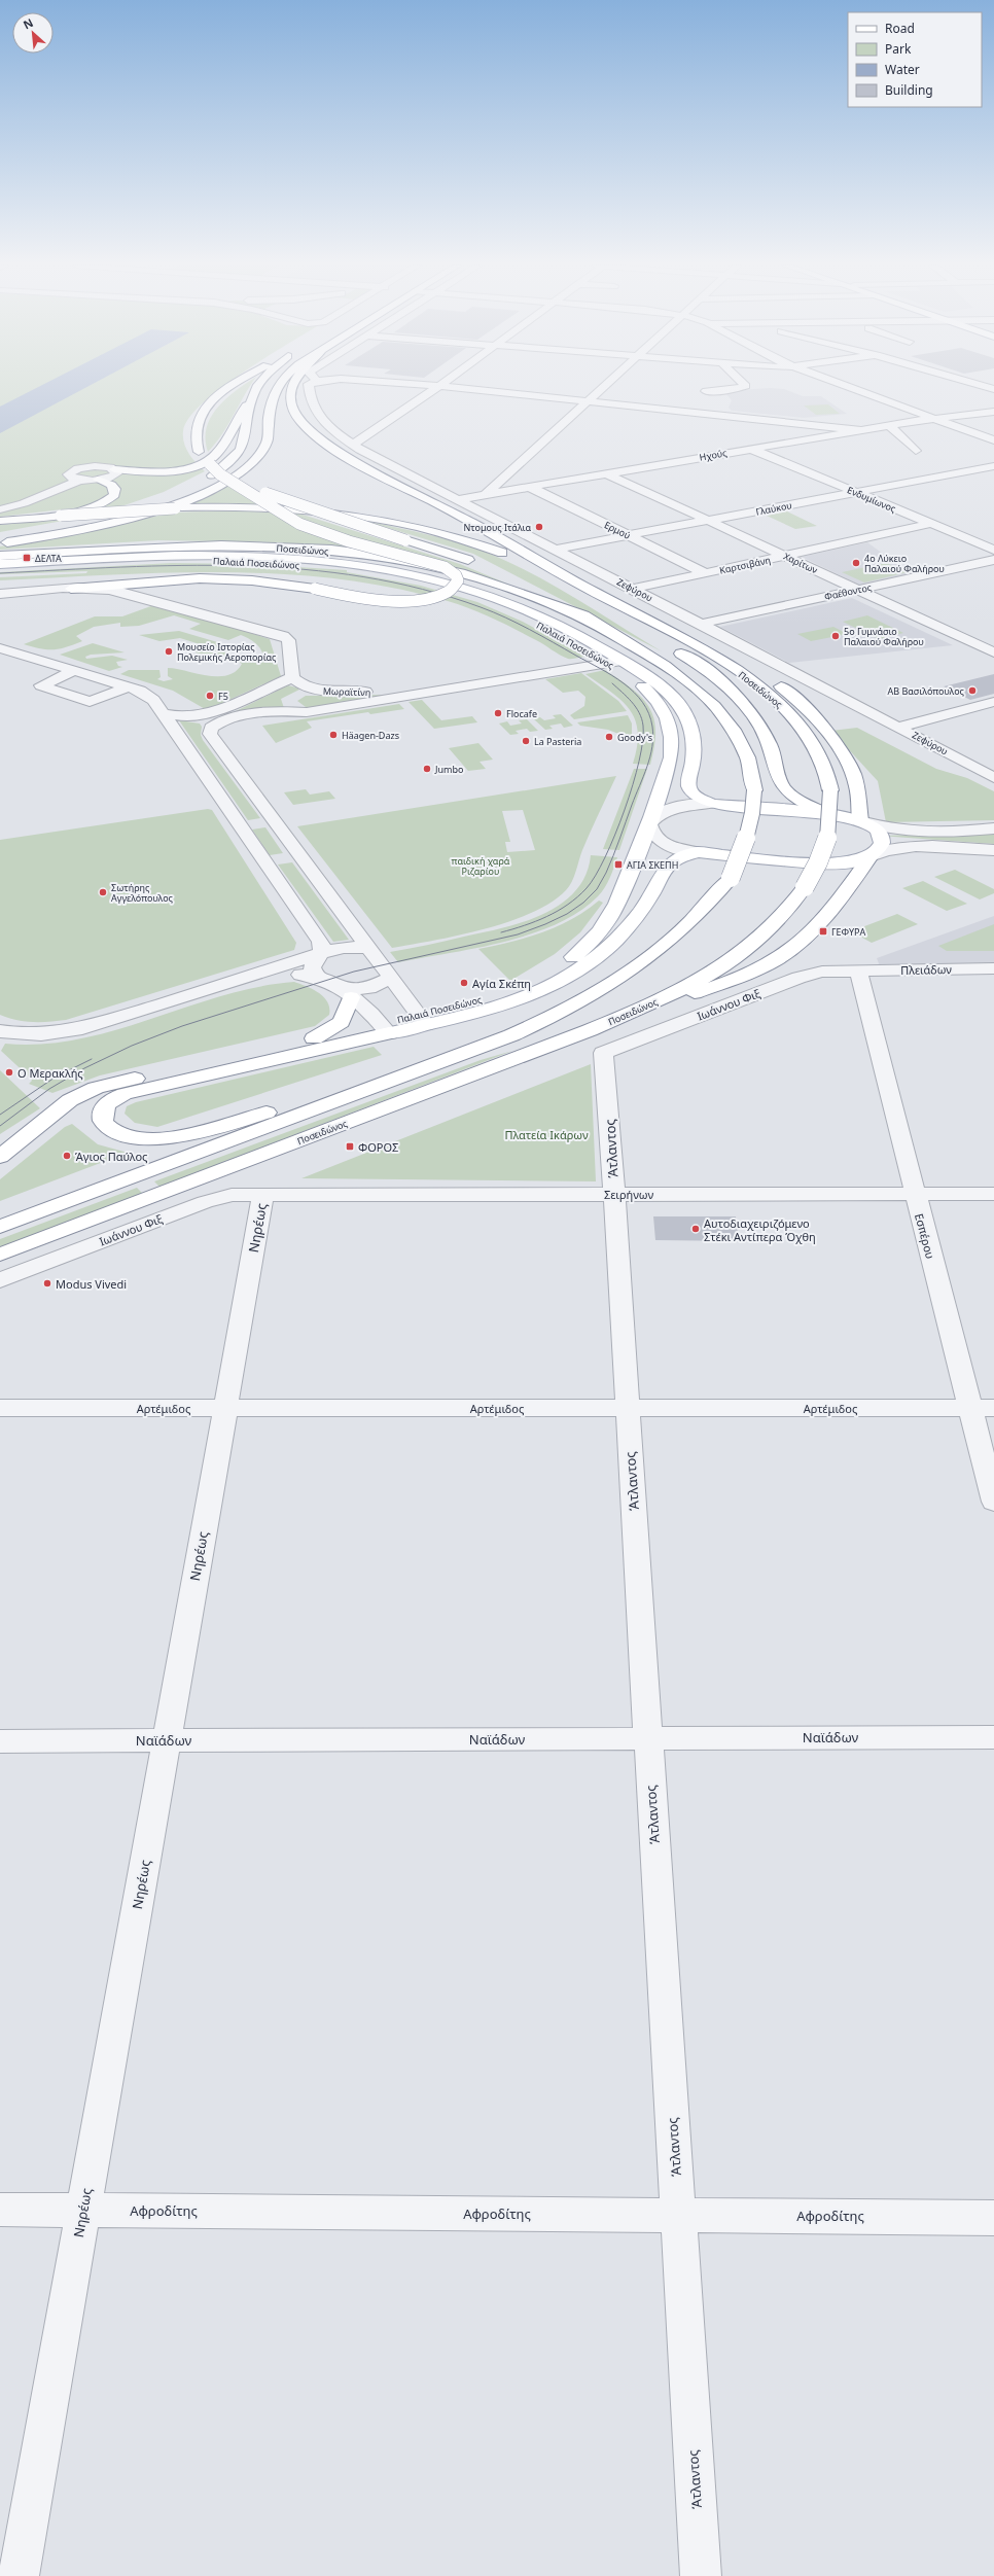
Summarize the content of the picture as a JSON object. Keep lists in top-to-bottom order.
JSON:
{
  "streets": {
    "main road": ["Ποσειδώνος", "Παλαιά Ποσειδώνος"],
    "street": [
      "Ηχούς",
      "Ενδυμίωνος",
      "Γλαύκου",
      "Ερμού",
      "Χαρίτων",
      "Καρτσιβάνη",
      "Ζεφύρου",
      "Φαέθοντος",
      "Μωραϊτίνη",
      "Πλειάδων",
      "Ιωάννου Φιξ",
      "Άτλαντος",
      "Σειρήνων",
      "Νηρέως",
      "Εσπέρου",
      "Αρτέμιδος",
      "Ναϊάδων",
      "Αφροδίτης"
    ]
  },
  "crossings": [
    ["Ηχούς", "Ενδυμίωνος"],
    ["Ηχούς", "Ερμού"],
    ["Ηχούς", "Χαρίτων"],
    ["Ηχούς", "Ζεφύρου"],
    ["Ενδυμίωνος", "Γλαύκου"],
    ["Ενδυμίωνος", "Καρτσιβάνη"],
    ["Γλαύκου", "Ερμού"],
    ["Γλαύκου", "Χαρίτων"],
    ["Γλαύκου", "Ζεφύρου"],
    ["Ερμού", "Καρτσιβάνη"],
    ["Παλαιά Ποσειδώνος", "Μωραϊτίνη"],
    ["Χαρίτων", "Καρτσιβάνη"],
    ["Χαρίτων", "Φαέθοντος"],
    ["Καρτσιβάνη", "Ζεφύρου"],
    ["Ζεφύρου", "Φαέθοντος"],
    ["Πλειάδων", "Ιωάννου Φιξ"],
    ["Πλειάδων", "Εσπέρου"],
    ["Ιωάννου Φιξ", "Άτλαντος"],
    ["Ιωάννου Φιξ", "Σειρήνων"],
    ["Ιωάννου Φιξ", "Νηρέως"],
    ["Ιωάννου Φιξ", "Εσπέρου"],
    ["Άτλαντος", "Σειρήνων"],
    ["Άτλαντος", "Αρτέμιδος"],
    ["Άτλαντος", "Ναϊάδων"],
    ["Άτλαντος", "Αφροδίτης"],
    ["Σειρήνων", "Νηρέως"],
    ["Σειρήνων", "Εσπέρου"],
    ["Νηρέως", "Αρτέμιδος"],
    ["Νηρέως", "Ναϊάδων"],
    ["Νηρέως", "Αφροδίτης"],
    ["Εσπέρου", "Αρτέμιδος"]
  ],
  "parks": ["παιδική χαρά Ριζαρίου", "Πλατεία Ικάρων"],
  "places": {
    "other": [
      "Ντομους Ιτάλια",
      "4ο Λύκειο Παλαιού Φαλήρου",
      "5ο Γυμνάσιο Παλαιού Φαλήρου",
      "Μουσείο Ιστορίας Πολεμικής Αεροπορίας",
      "ΑΒ Βασιλόπουλος",
      "F5",
      "Flocafe",
      "Häagen-Dazs",
      "Goody's",
      "La Pasteria",
      "Jumbo",
      "Σωτήρης Αγγελόπουλος",
      "Αγία Σκέπη",
      "Ο Μερακλής",
      "Άγιος Παύλος",
      "Αυτοδιαχειριζόμενο Στέκι Αντίπερα Όχθη",
      "Modus Vivedi"
    ],
    "transit": [
      "ΔΕΛΤΑ",
      "ΑΓΙΑ ΣΚΕΠΗ",
      "ΓΕΦΥΡΑ",
      "ΦΟΡΟΣ"
    ]
  },
  "legend": [
    "Road",
    "Park",
    "Water",
    "Building"
  ],
  "north": "top left"
}
